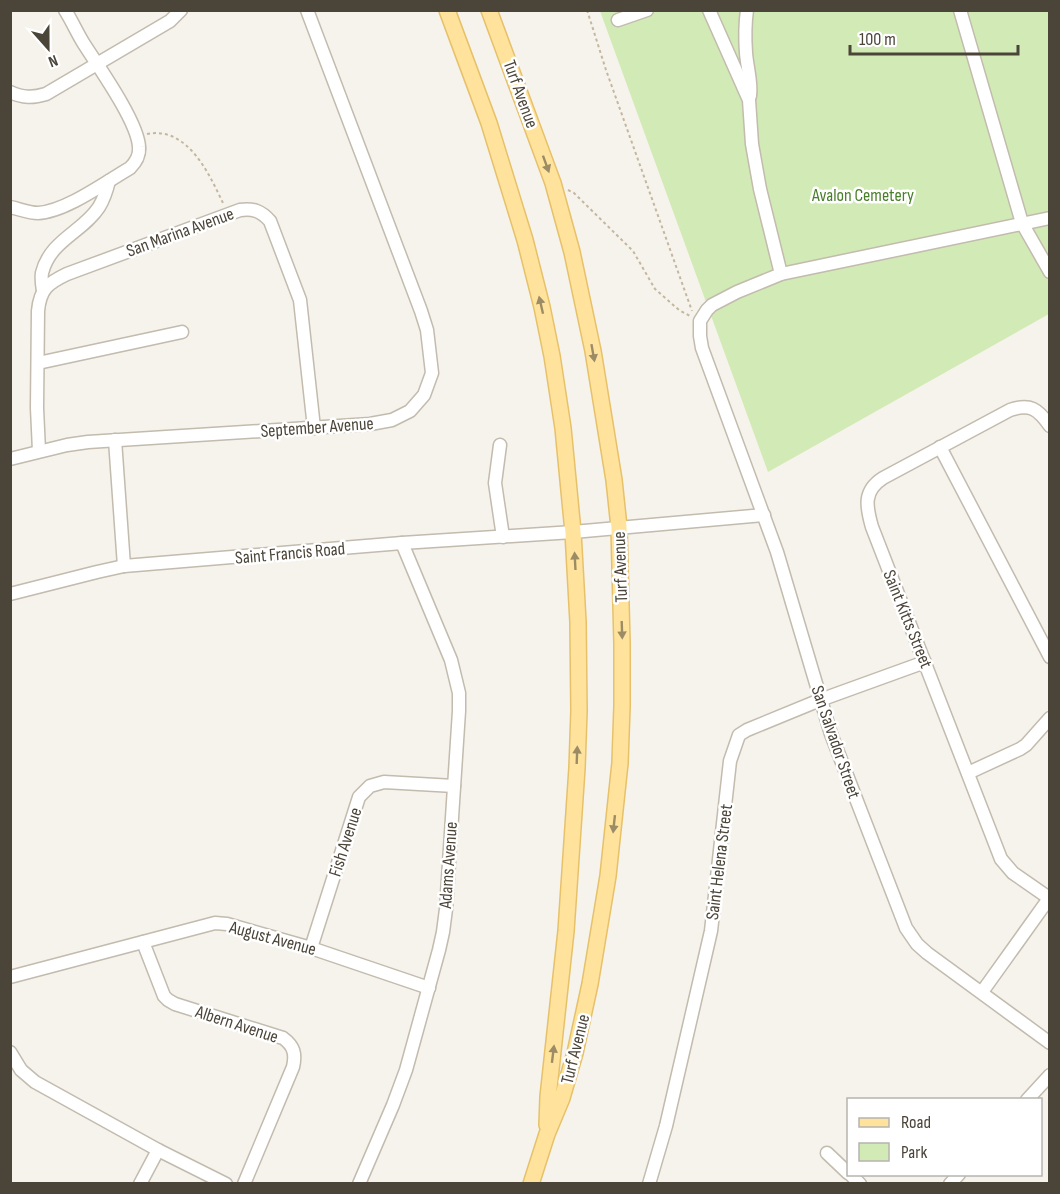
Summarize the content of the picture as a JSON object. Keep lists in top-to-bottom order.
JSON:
{
  "streets": {
    "main road": ["Turf Avenue"],
    "street": [
      "San Marina Avenue",
      "September Avenue",
      "Saint Francis Road",
      "Saint Kitts Street",
      "San Salvador Street",
      "Fish Avenue",
      "Saint Helena Street",
      "Adams Avenue",
      "August Avenue",
      "Albern Avenue"
    ]
  },
  "crossings": [
    ["Turf Avenue", "Saint Francis Road"],
    ["San Marina Avenue", "September Avenue"],
    ["Saint Francis Road", "Adams Avenue"],
    ["Saint Kitts Street", "Saint Helena Street"],
    ["San Salvador Street", "Saint Helena Street"],
    ["Fish Avenue", "Adams Avenue"],
    ["Fish Avenue", "August Avenue"],
    ["Adams Avenue", "August Avenue"],
    ["August Avenue", "Albern Avenue"]
  ],
  "parks": ["Avalon Cemetery"],
  "legend": ["Road", "Park"],
  "scale_bar": "100 m",
  "north": "bottom"
}
